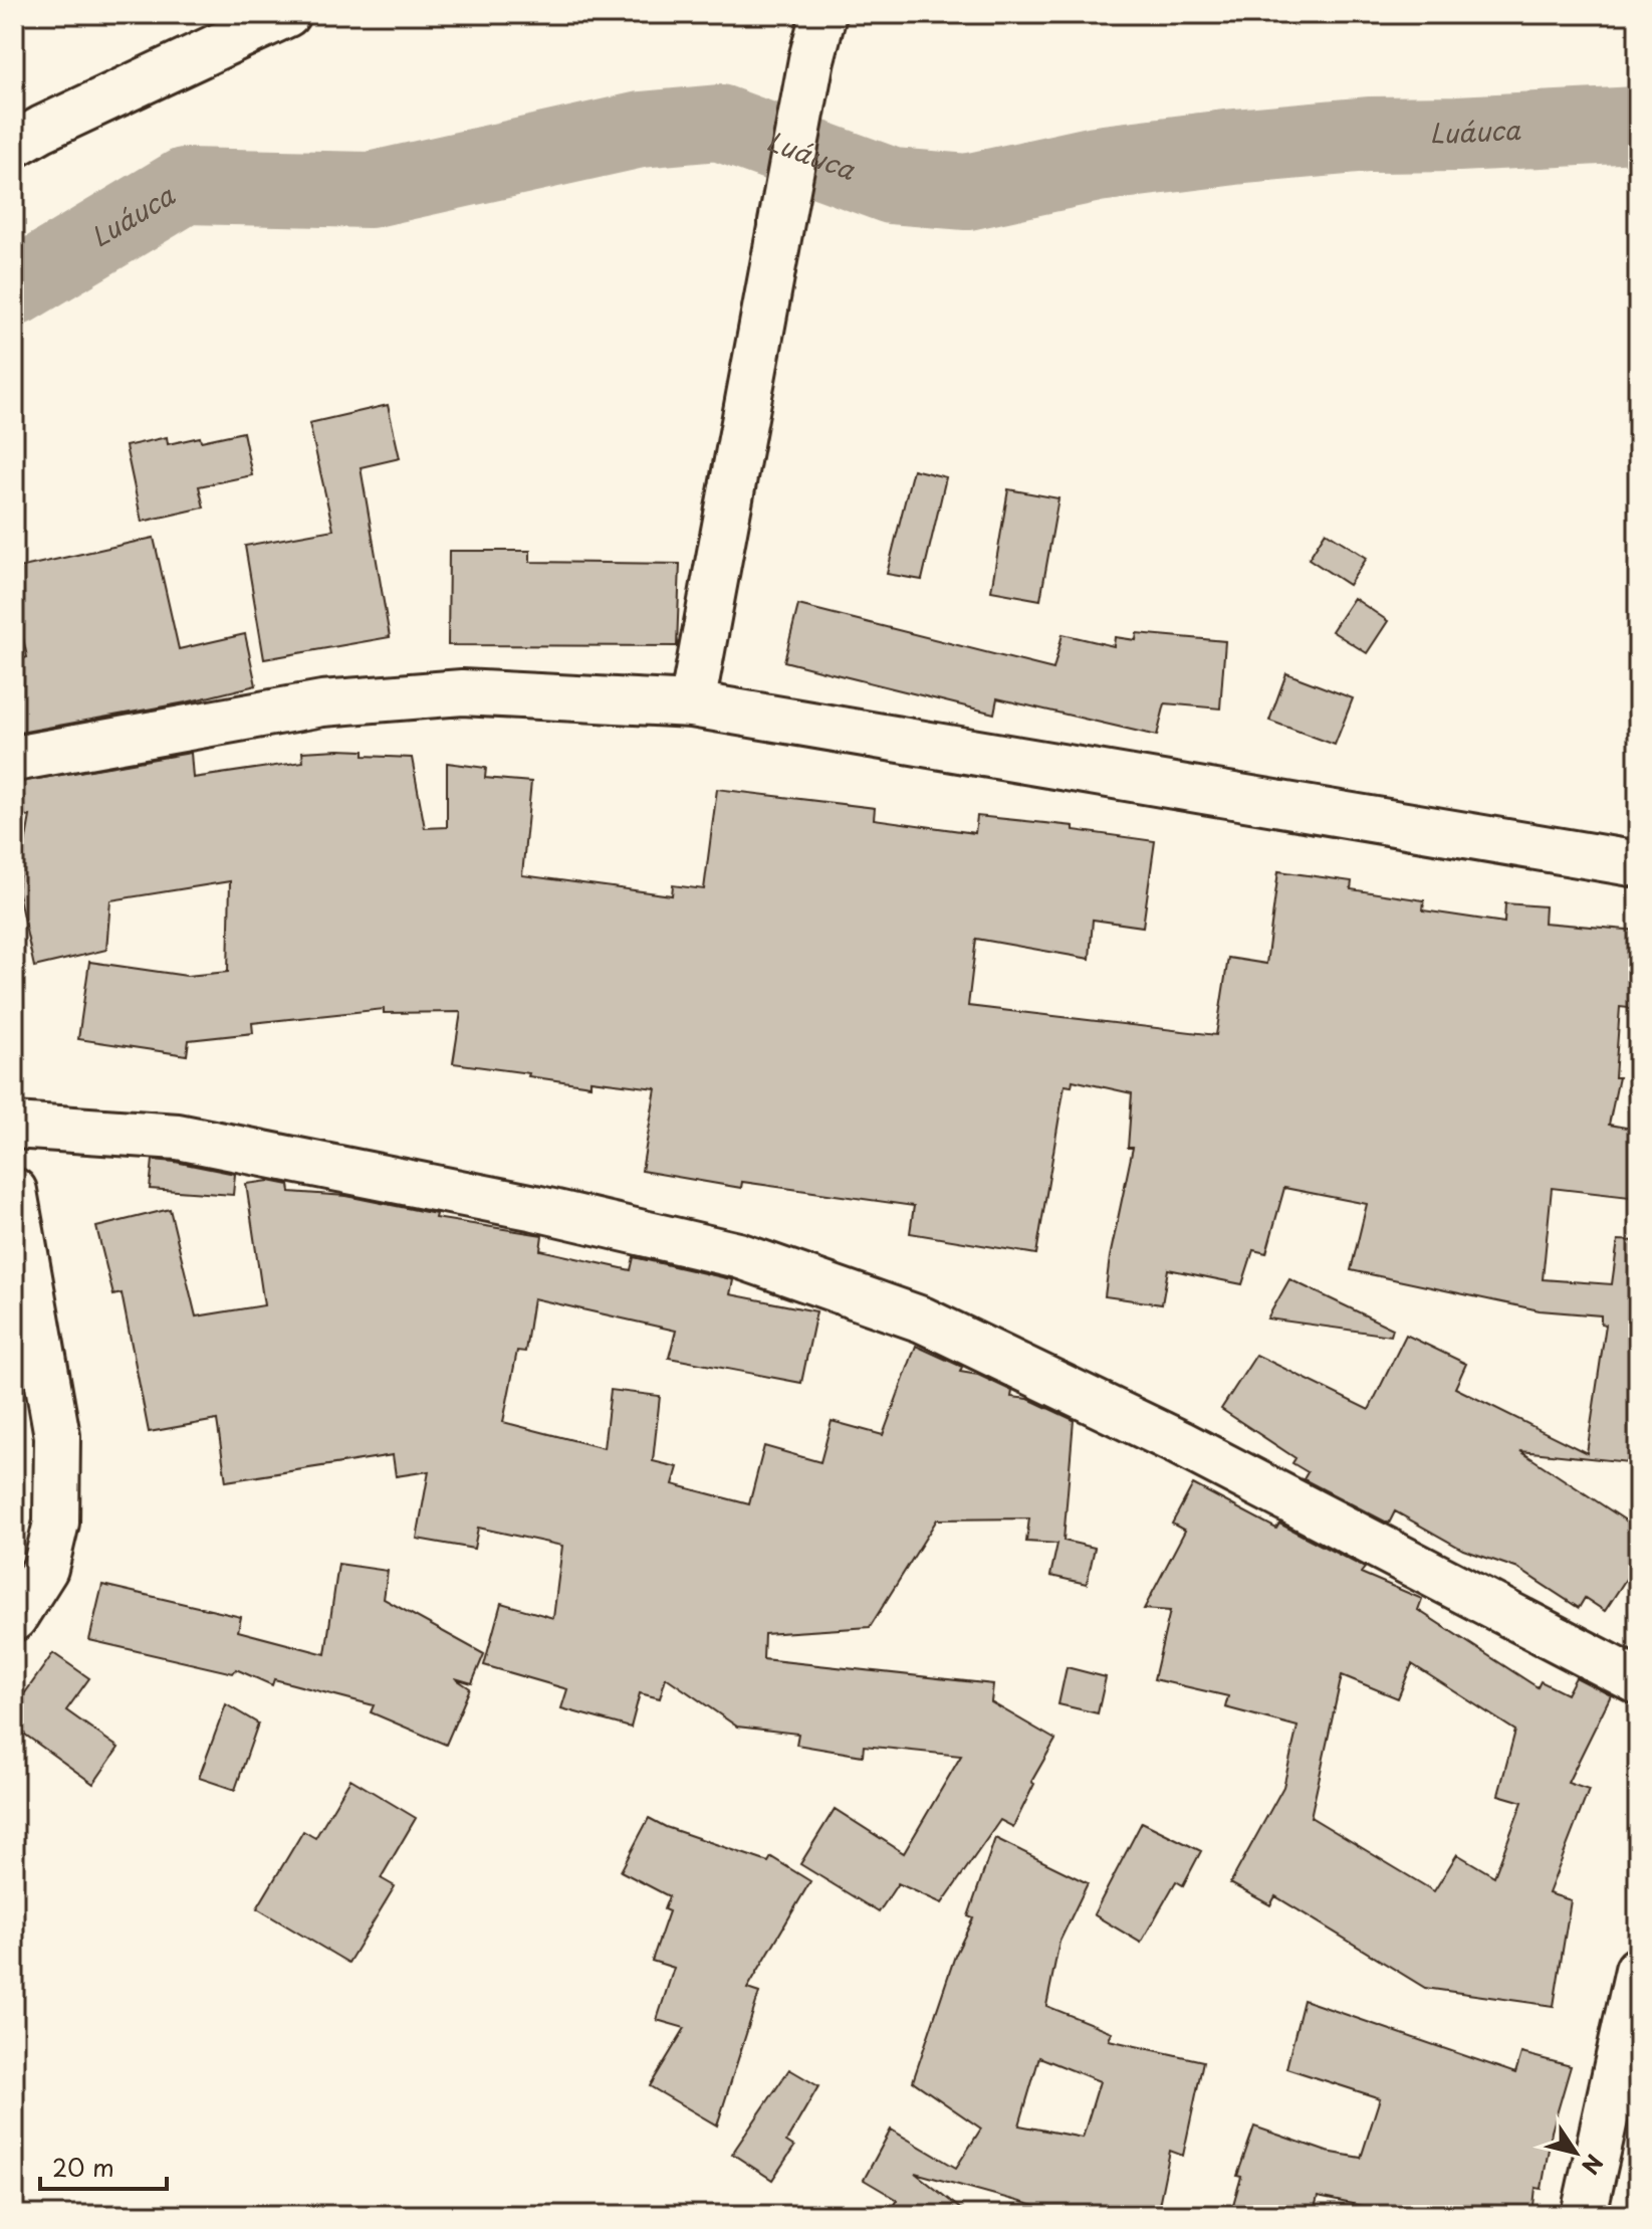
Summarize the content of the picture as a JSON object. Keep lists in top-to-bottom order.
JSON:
{
  "water": ["Luáuca"],
  "scale_bar": "20 m",
  "north": "bottom right"
}
